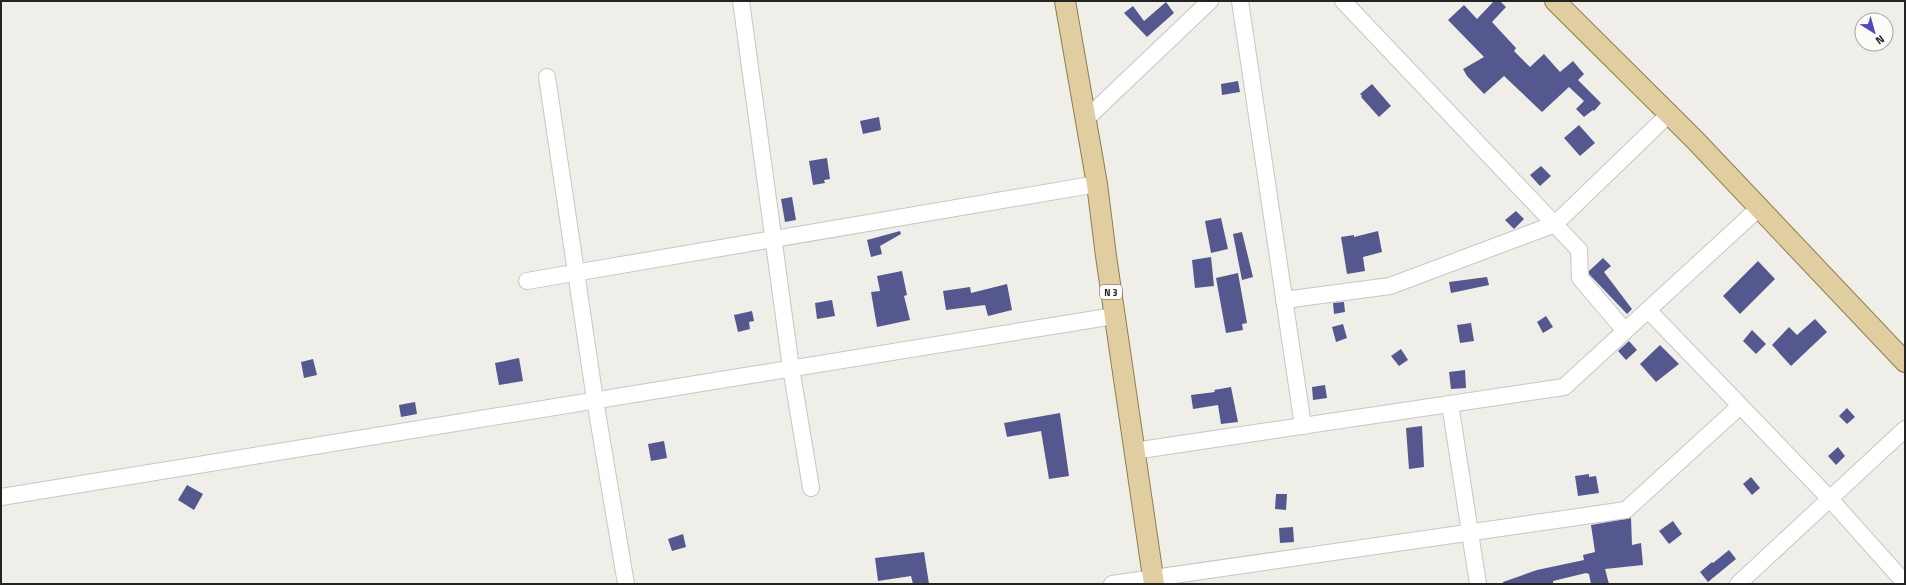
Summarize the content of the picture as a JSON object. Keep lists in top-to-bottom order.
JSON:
{
  "streets": {
    "main road": ["N 3"]
  },
  "north": "bottom right"
}
